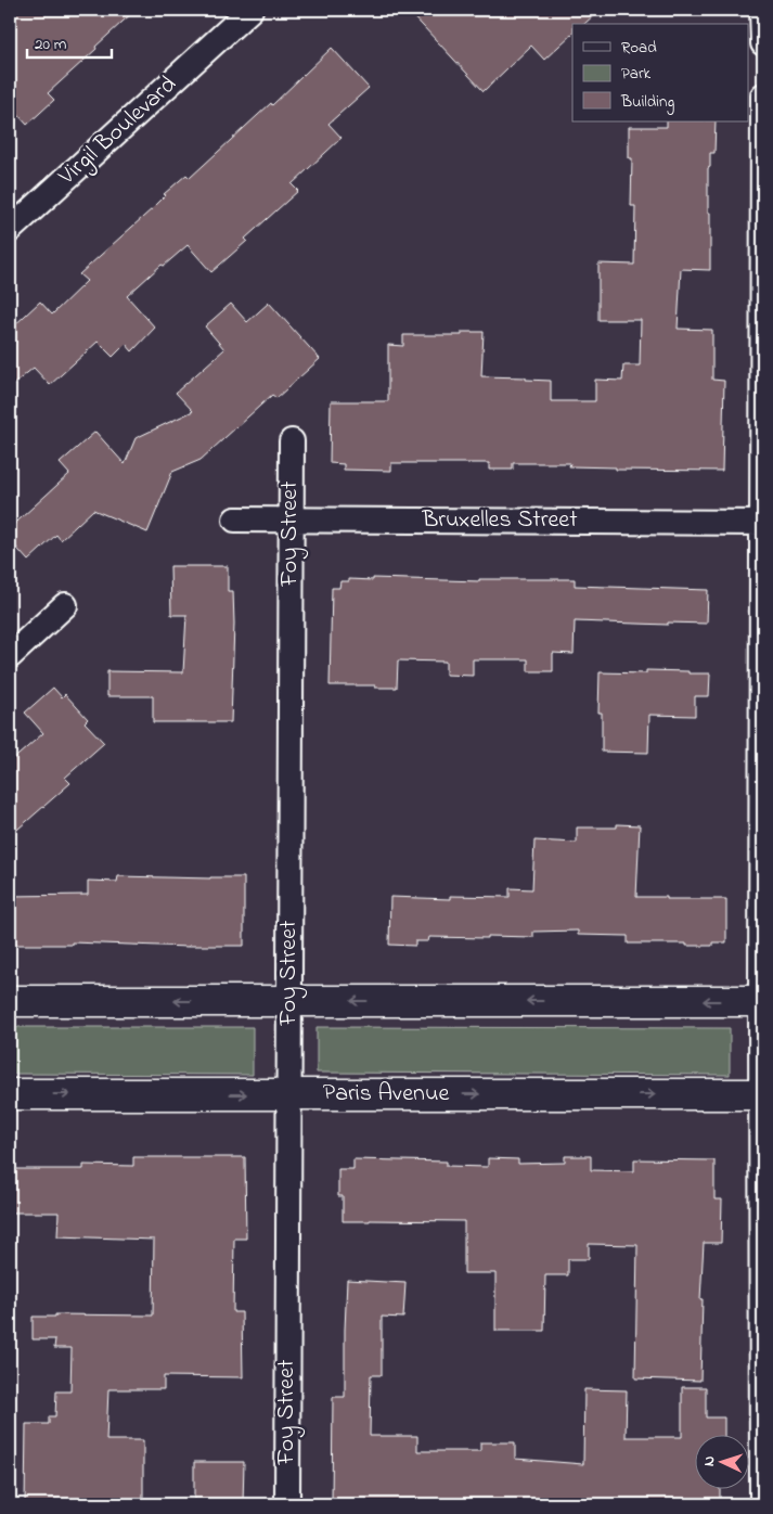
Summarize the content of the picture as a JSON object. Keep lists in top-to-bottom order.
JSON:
{
  "streets": {
    "street": [
      "Virgil Boulevard",
      "Bruxelles Street",
      "Foy Street",
      "Paris Avenue"
    ]
  },
  "crossings": [
    ["Bruxelles Street", "Foy Street"],
    ["Foy Street", "Paris Avenue"]
  ],
  "legend": ["Road", "Park", "Building"],
  "scale_bar": "20 m",
  "north": "left"
}
